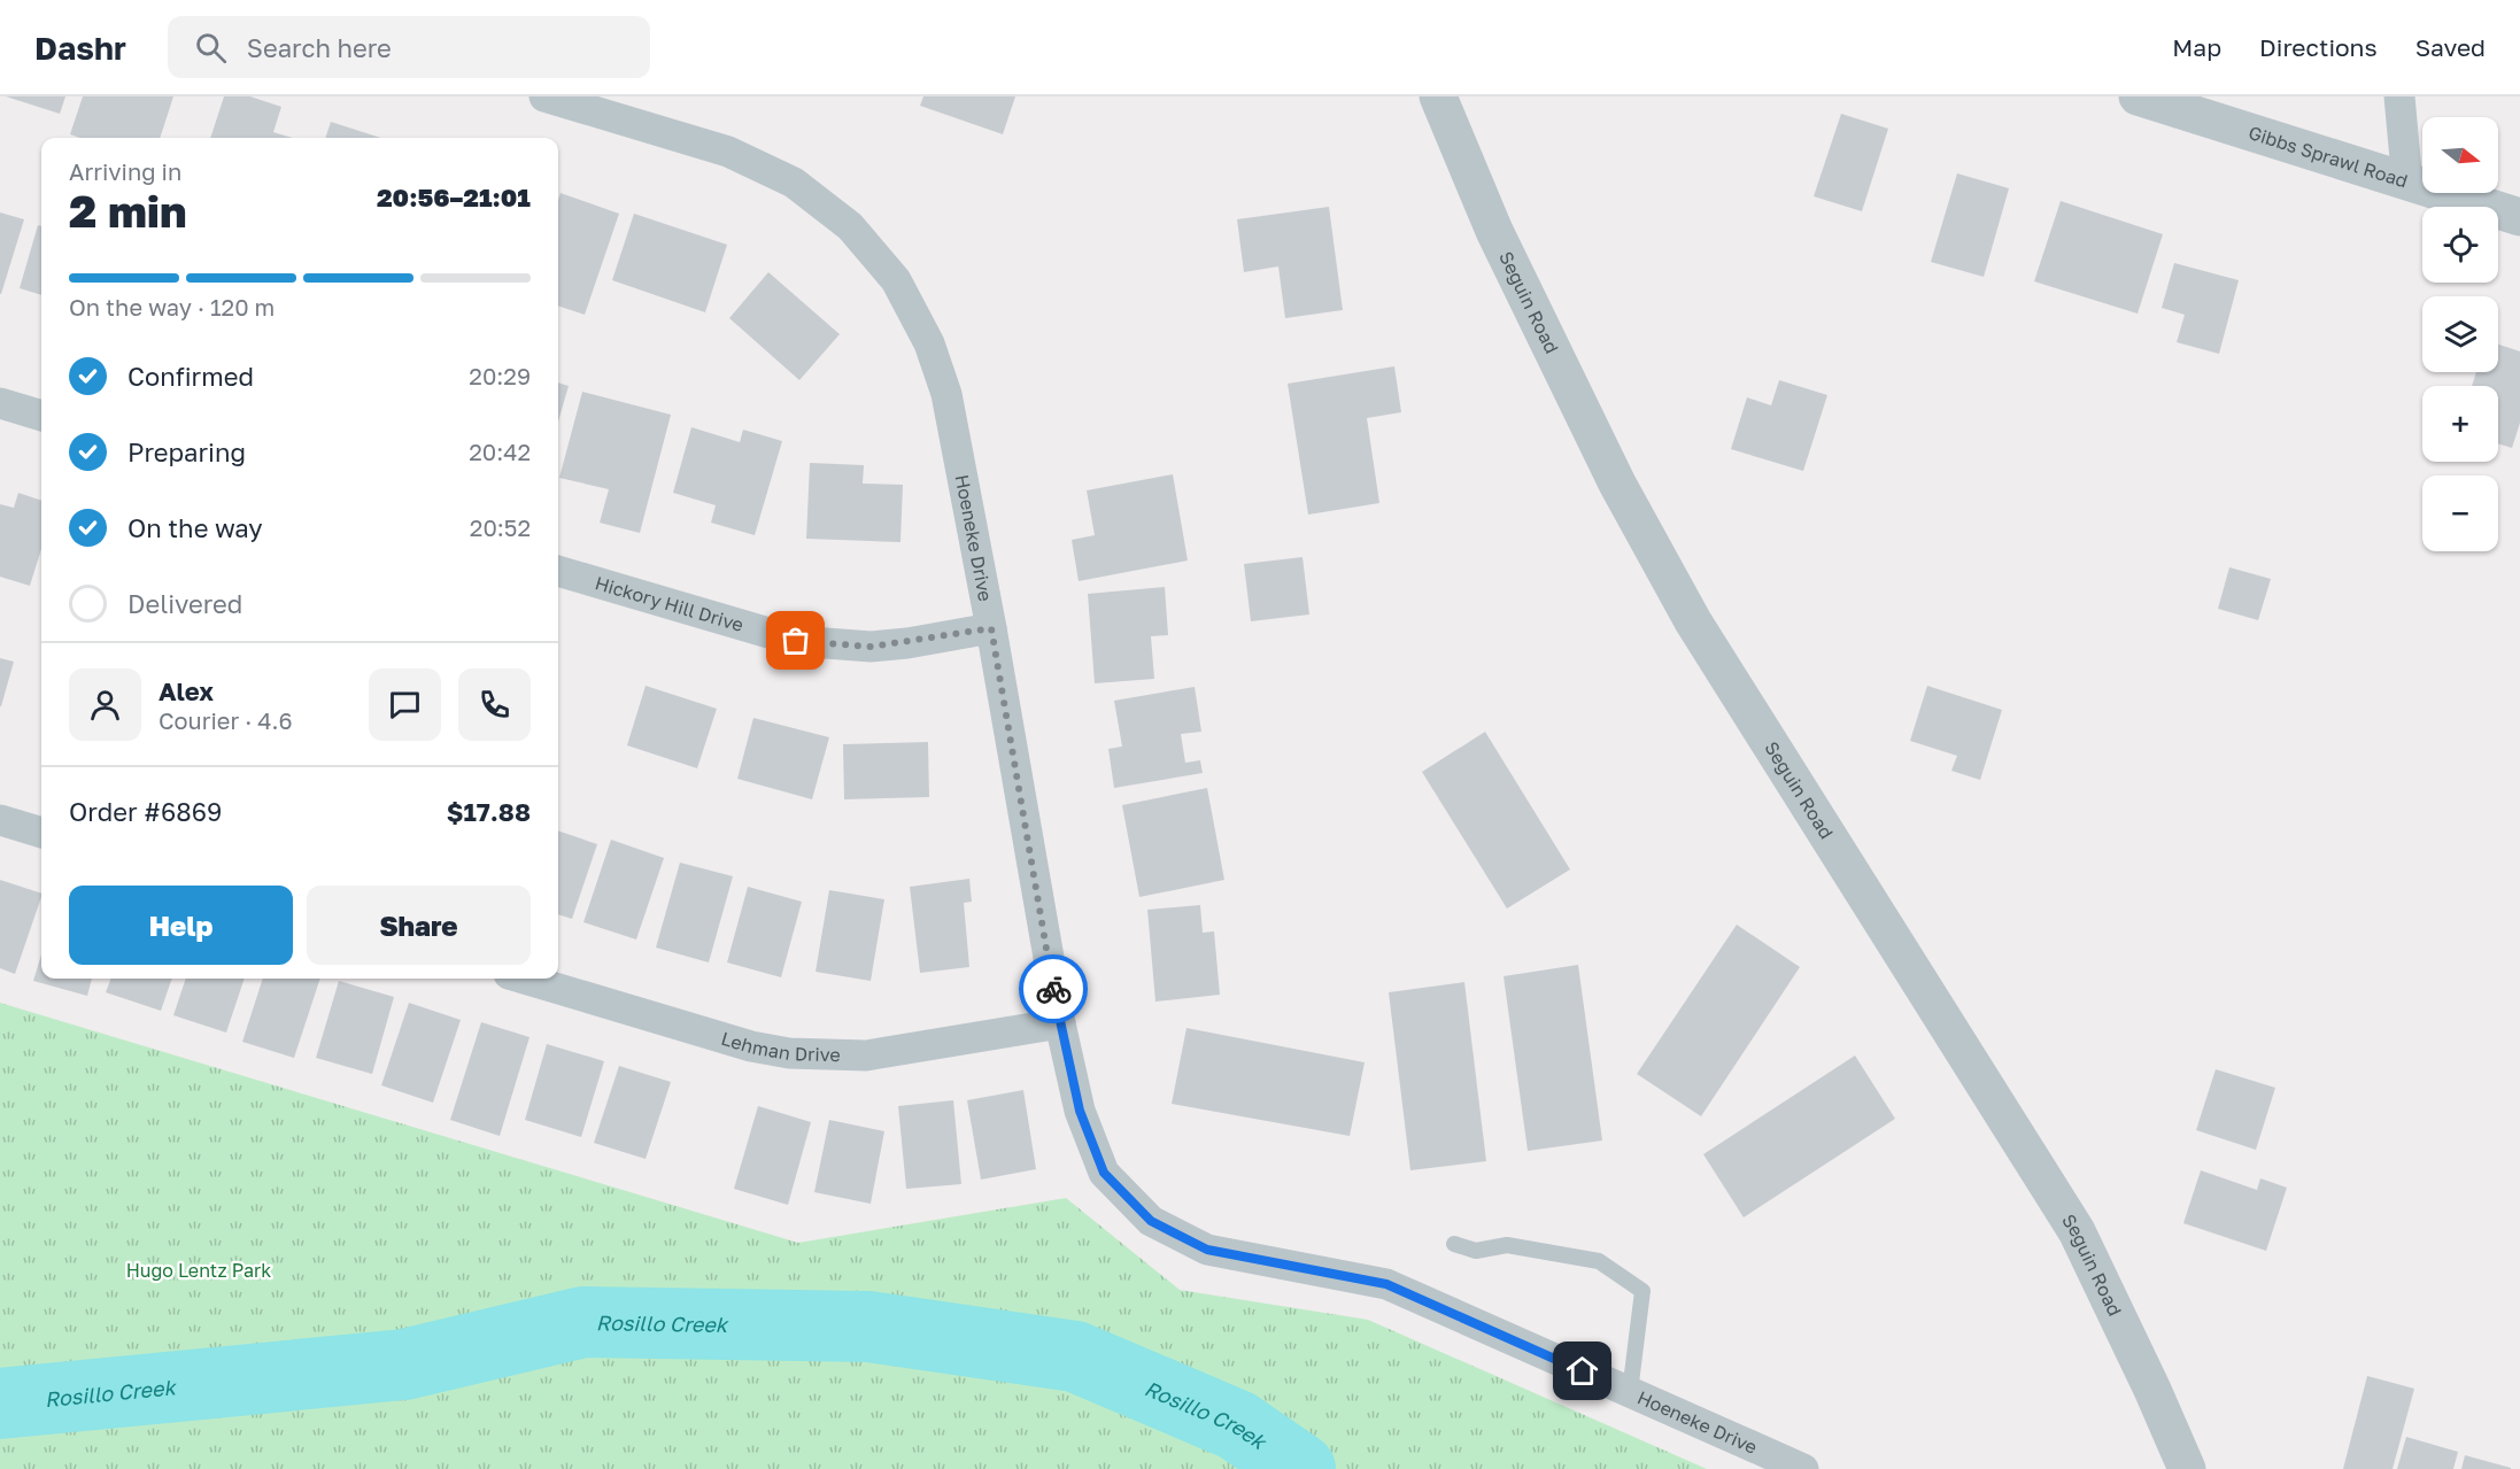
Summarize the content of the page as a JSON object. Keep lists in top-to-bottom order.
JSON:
{
  "streets": {
    "street": [
      "Gibbs Sprawl Road",
      "Seguin Road",
      "Hoeneke Drive",
      "Hickory Hill Drive",
      "Lehman Drive"
    ]
  },
  "crossings": [
    ["Hoeneke Drive", "Hickory Hill Drive"],
    ["Hoeneke Drive", "Lehman Drive"]
  ],
  "water": ["Rosillo Creek"],
  "parks": ["Hugo Lentz Park"],
  "north": "right",
  "page": {
    "header": "Dashr",
    "search": "Search here",
    "nav": ["Map", "Directions", "Saved"],
    "map_buttons": ["+", "−"],
    "heading": ["2 min", "Arriving in", "20:56–21:01"],
    "panel": [
      "Alex",
      "Courier · 4.6",
      "Order #6869",
      "$17.88"
    ],
    "bar": "On the way · 120 m",
    "list": [
      ["Confirmed", "20:29"],
      ["Preparing", "20:42"],
      ["On the way", "20:52"],
      "Delivered"
    ],
    "buttons": ["Help", "Share"]
  }
}
